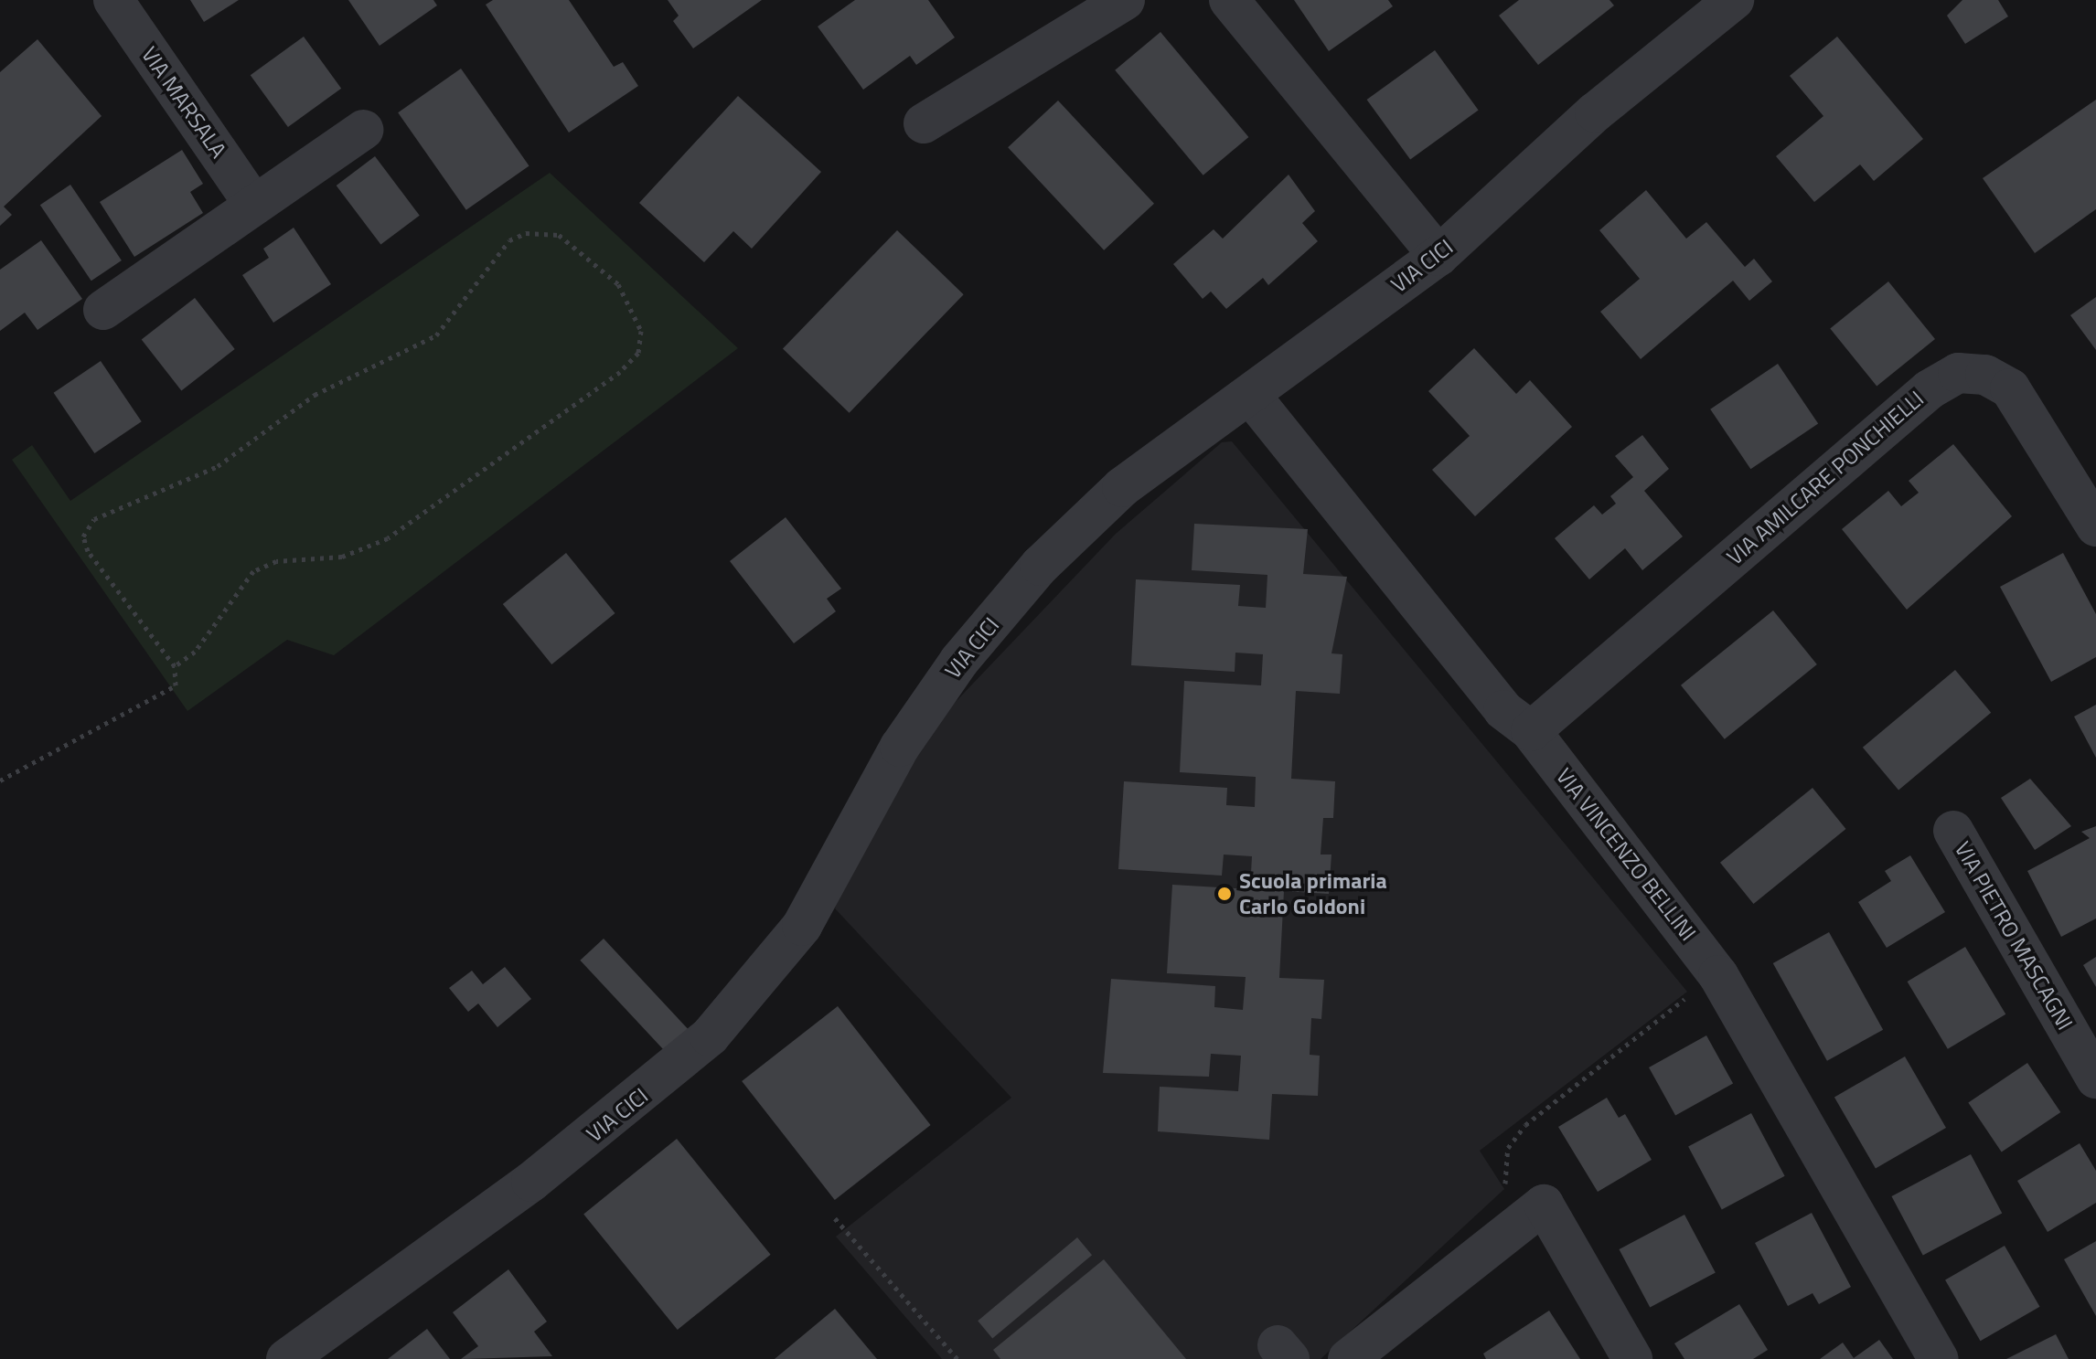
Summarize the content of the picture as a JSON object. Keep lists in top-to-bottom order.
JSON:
{
  "streets": {
    "street": [
      "VIA MARSALA",
      "VIA CICI",
      "VIA AMILCARE PONCHIELLI",
      "VIA VINCENZO BELLINI",
      "VIA PIETRO MASCAGNI"
    ]
  },
  "crossings": [
    ["VIA CICI", "VIA VINCENZO BELLINI"],
    ["VIA AMILCARE PONCHIELLI", "VIA VINCENZO BELLINI"]
  ],
  "places": ["Scuola primaria Carlo Goldoni"]
}
